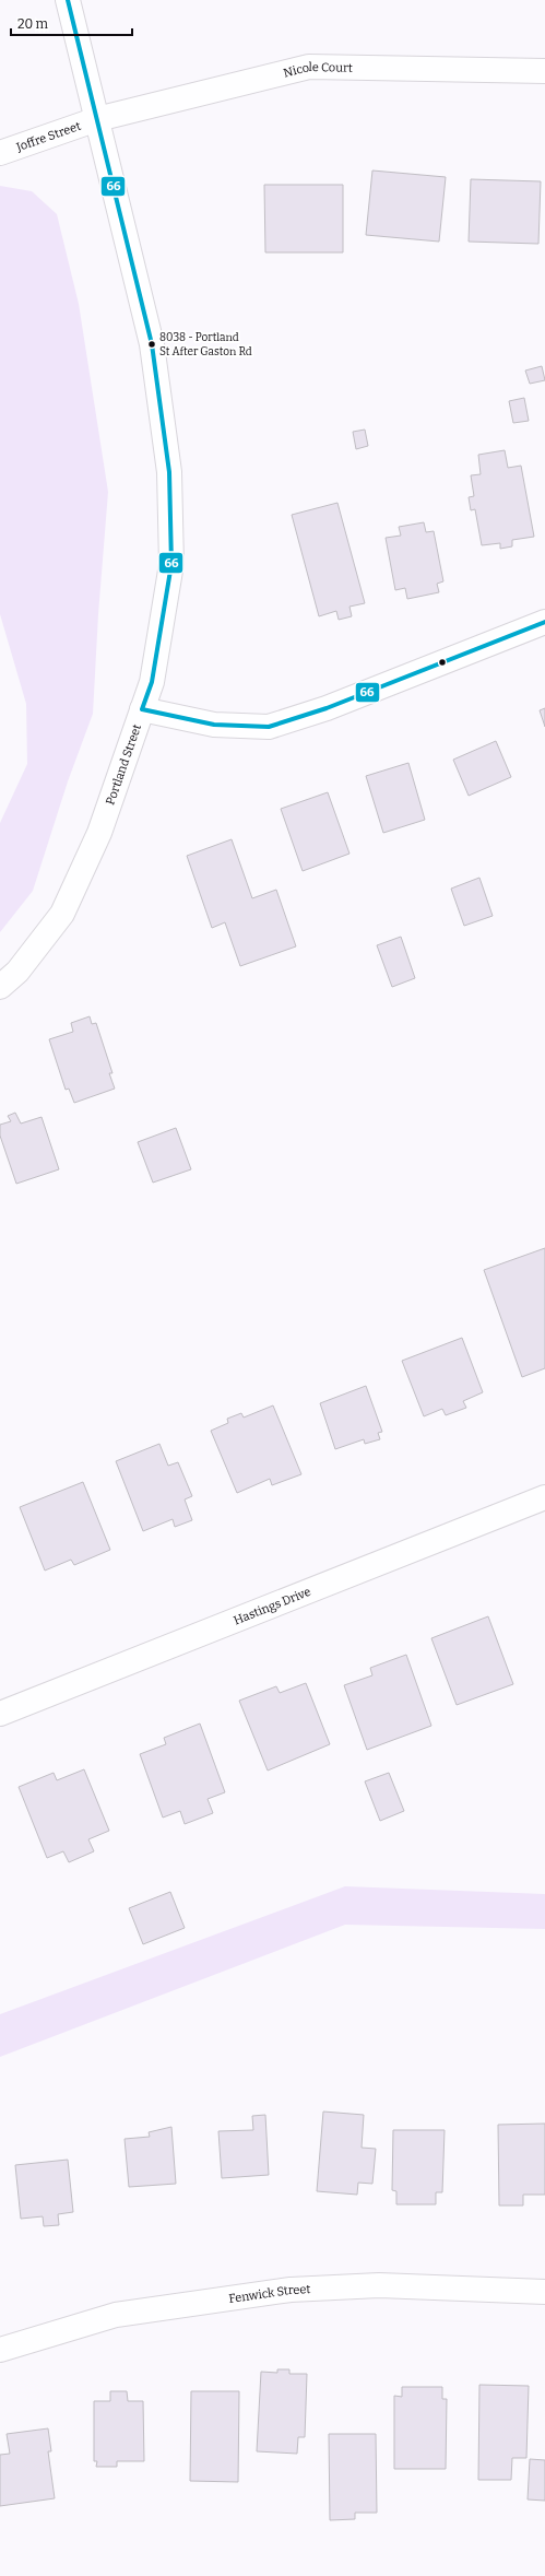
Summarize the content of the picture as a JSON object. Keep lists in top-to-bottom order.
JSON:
{
  "streets": {
    "street": [
      "Nicole Court",
      "Joffre Street",
      "Portland Street",
      "Hastings Drive",
      "Fenwick Street"
    ]
  },
  "crossings": [
    ["Nicole Court", "Joffre Street"],
    ["Nicole Court", "Portland Street"],
    ["Joffre Street", "Portland Street"]
  ],
  "places": ["8038 - Portland St After Gaston Rd"],
  "lines": ["transit line 66"],
  "scale_bar": "20 m"
}
